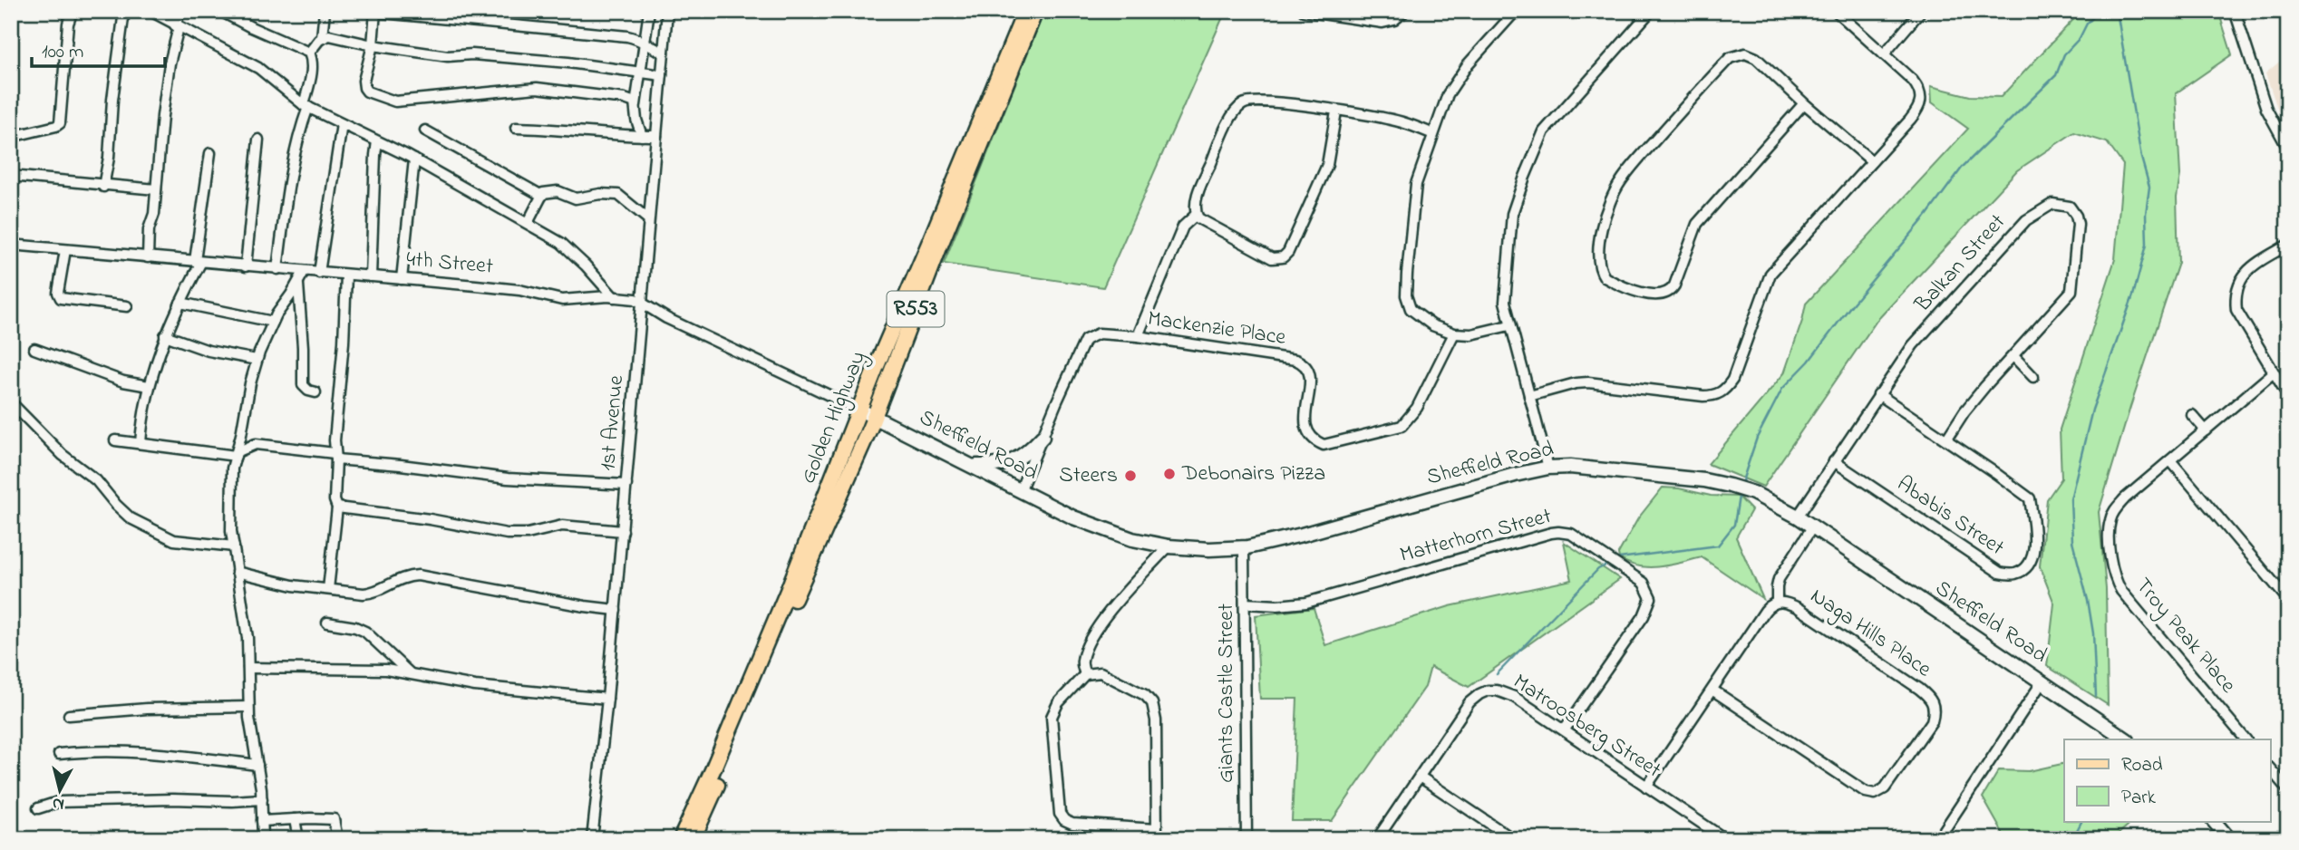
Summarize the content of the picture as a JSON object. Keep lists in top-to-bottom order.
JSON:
{
  "streets": {
    "main road": ["R553", "Golden Highway"],
    "street": [
      "4th Street",
      "Balkan Street",
      "Mackenzie Place",
      "1st Avenue",
      "Sheffield Road",
      "Ababis Street",
      "Matterhorn Street",
      "Naga Hills Place",
      "Troy Peak Place",
      "Giants Castle Street",
      "Matroosberg Street"
    ]
  },
  "crossings": [
    ["4th Street", "Golden Highway"],
    ["4th Street", "1st Avenue"],
    ["4th Street", "Sheffield Road"],
    ["Balkan Street", "Sheffield Road"],
    ["Balkan Street", "Ababis Street"],
    ["Mackenzie Place", "Sheffield Road"],
    ["Golden Highway", "Sheffield Road"],
    ["Sheffield Road", "Giants Castle Street"],
    ["Matterhorn Street", "Giants Castle Street"],
    ["Matterhorn Street", "Matroosberg Street"],
    ["Naga Hills Place", "Matroosberg Street"]
  ],
  "places": ["Debonairs Pizza", "Steers"],
  "legend": ["Road", "Park"],
  "scale_bar": "100 m",
  "north": "bottom"
}
